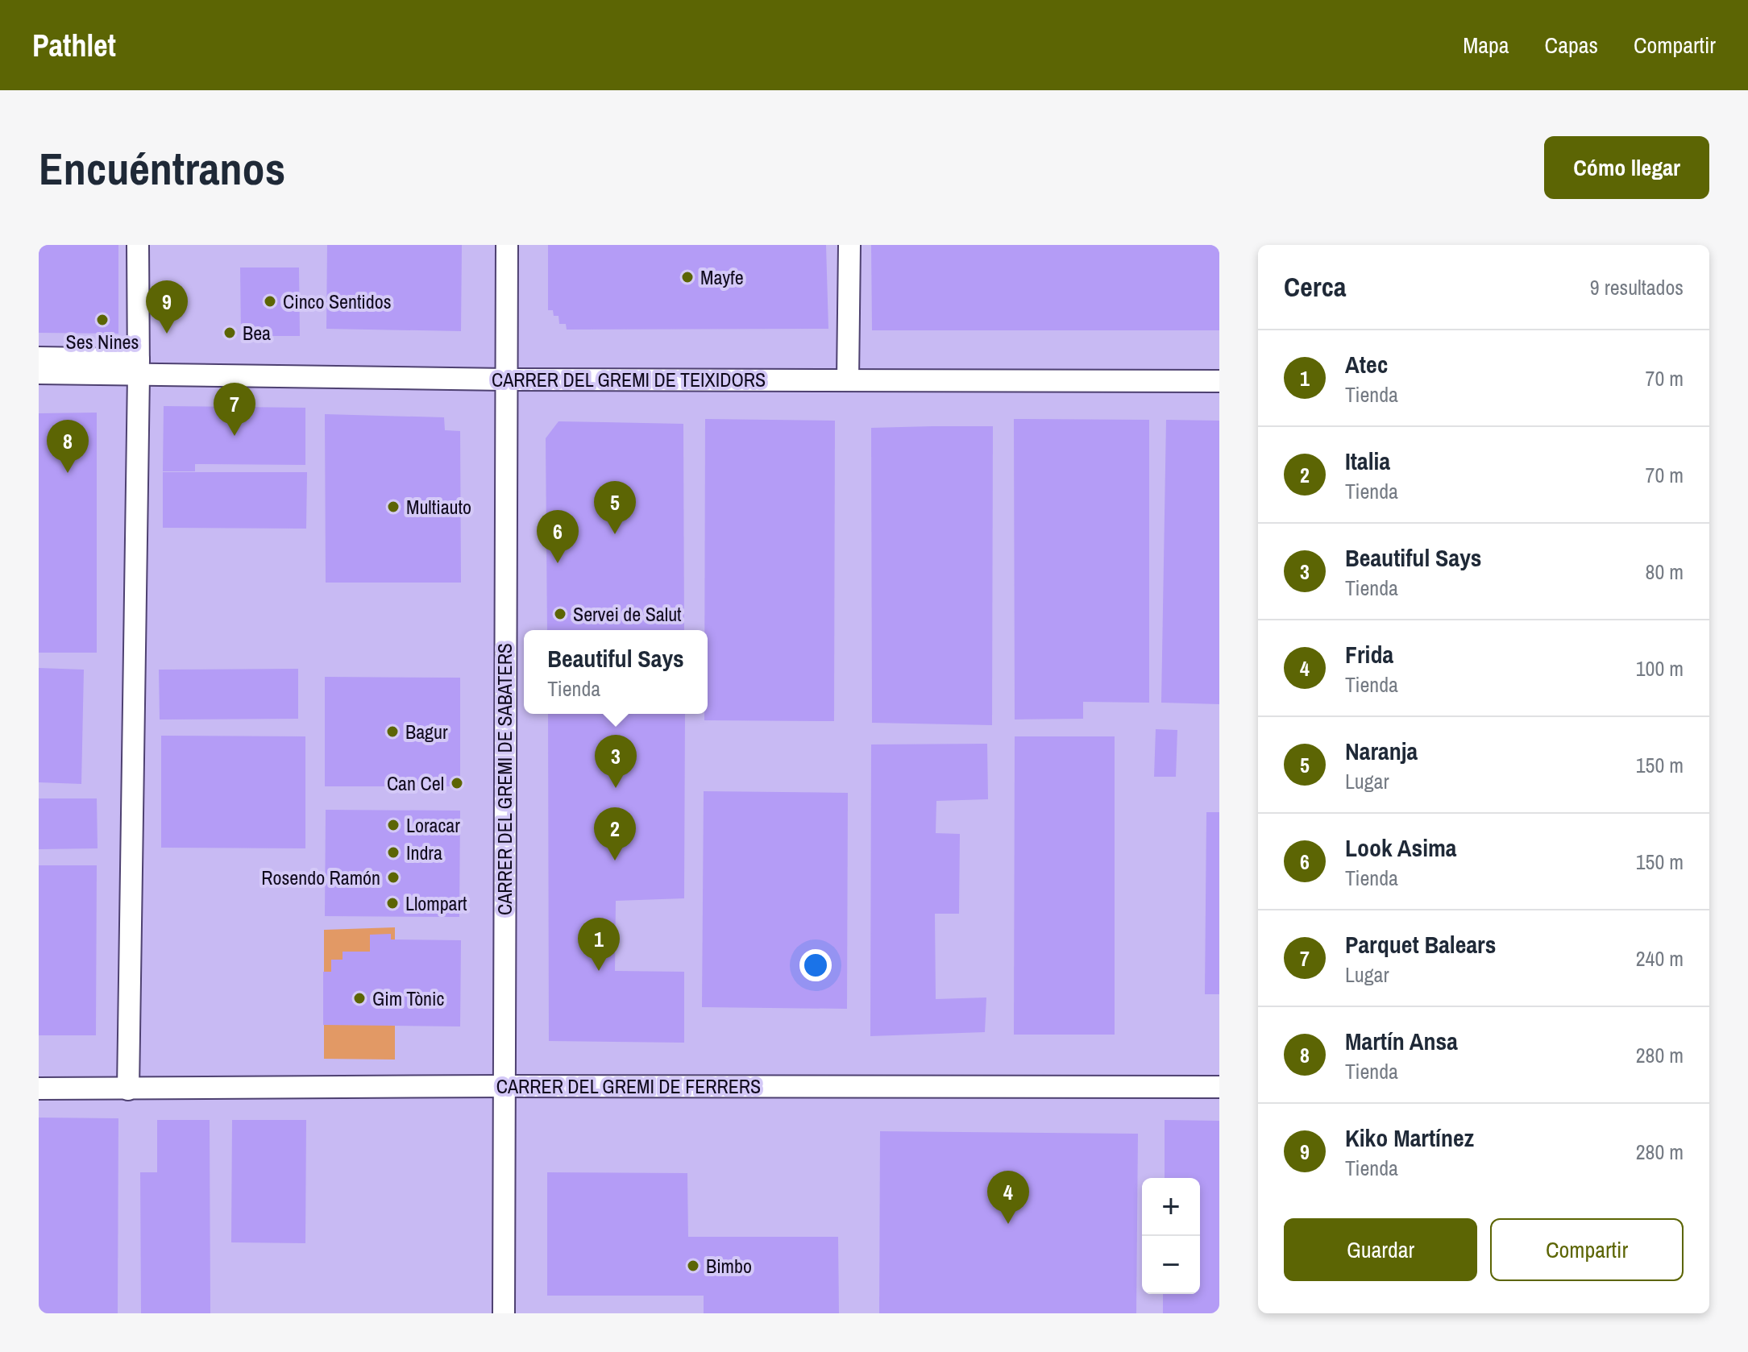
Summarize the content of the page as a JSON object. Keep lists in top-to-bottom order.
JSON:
{
  "streets": {
    "street": ["CARRER DEL GREMI DE TEIXIDORS", "CARRER DEL GREMI DE SABATERS", "CARRER DEL GREMI DE FERRERS"]
  },
  "crossings": [
    ["CARRER DEL GREMI DE TEIXIDORS", "CARRER DEL GREMI DE SABATERS"],
    ["CARRER DEL GREMI DE SABATERS", "CARRER DEL GREMI DE FERRERS"]
  ],
  "places": [
    "Mayfe",
    "Cinco Sentidos",
    "Ses Nines",
    "Bea",
    "Multiauto",
    "Servei de Salut",
    "Bagur",
    "Can Cel",
    "Loracar",
    "Indra",
    "Rosendo Ramón",
    "Llompart",
    "Gim Tònic",
    "Bimbo"
  ],
  "page": {
    "header": "Pathlet",
    "nav": ["Mapa", "Capas", "Compartir"],
    "buttons": [
      "Cómo llegar",
      ["Guardar", "Compartir"]
    ],
    "title": "Encuéntranos",
    "heading": ["Cerca", "9 resultados"],
    "pins": [
      "9",
      "7",
      "8",
      "5",
      "6",
      "3",
      "2",
      "1",
      "4"
    ],
    "list": [
      {
        "mark": "1",
        "name": "Atec",
        "note": "Tienda",
        "value": "70 m"
      },
      {
        "mark": "2",
        "name": "Italia",
        "note": "Tienda",
        "value": "70 m"
      },
      {
        "mark": "3",
        "name": "Beautiful Says",
        "note": "Tienda",
        "value": "80 m"
      },
      {
        "mark": "4",
        "name": "Frida",
        "note": "Tienda",
        "value": "100 m"
      },
      {
        "mark": "5",
        "name": "Naranja",
        "note": "Lugar",
        "value": "150 m"
      },
      {
        "mark": "6",
        "name": "Look Asima",
        "note": "Tienda",
        "value": "150 m"
      },
      {
        "mark": "7",
        "name": "Parquet Balears",
        "note": "Lugar",
        "value": "240 m"
      },
      {
        "mark": "8",
        "name": "Martín Ansa",
        "note": "Tienda",
        "value": "280 m"
      },
      {
        "mark": "9",
        "name": "Kiko Martínez",
        "note": "Tienda",
        "value": "280 m"
      }
    ],
    "popup": ["Beautiful Says", "Tienda"],
    "map_buttons": ["+", "−"]
  }
}
